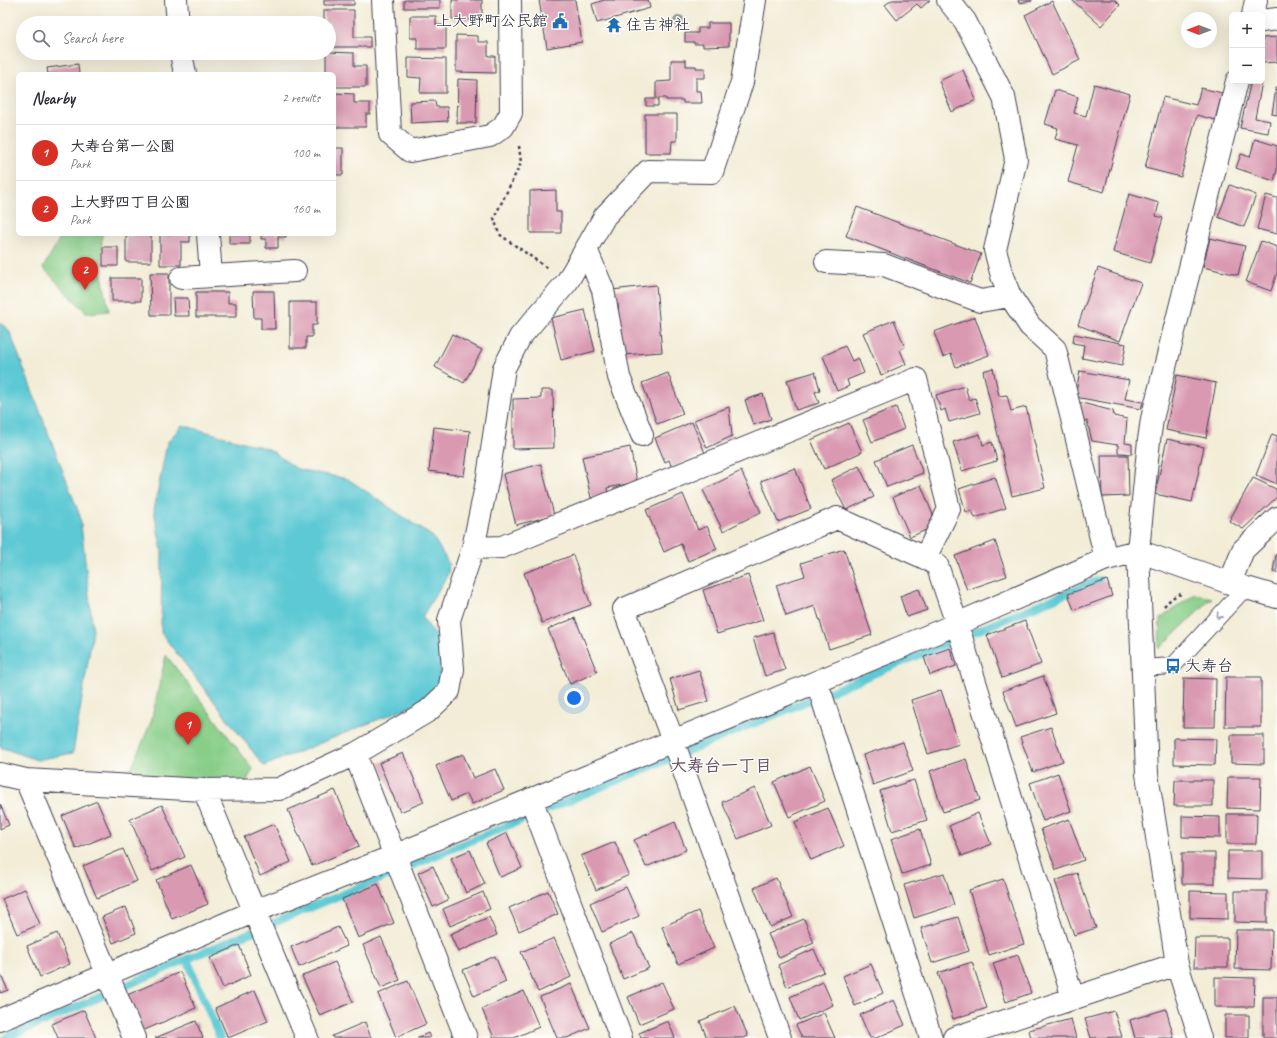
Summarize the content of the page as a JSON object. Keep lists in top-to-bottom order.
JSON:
{
  "districts": ["大寿台一丁目"],
  "places": {
    "public building": ["上大野町公民館"],
    "temple": ["住吉神社"],
    "bus stop": ["大寿台"]
  },
  "north": "left",
  "page": {
    "map_buttons": ["+", "−"],
    "search": "Search here",
    "heading": ["Nearby", "2 results"],
    "list": [
      {
        "mark": "1",
        "name": "大寿台第一公園",
        "note": "Park",
        "value": "100 m"
      },
      {
        "mark": "2",
        "name": "上大野四丁目公園",
        "note": "Park",
        "value": "160 m"
      }
    ],
    "pins": ["2", "1"]
  }
}
